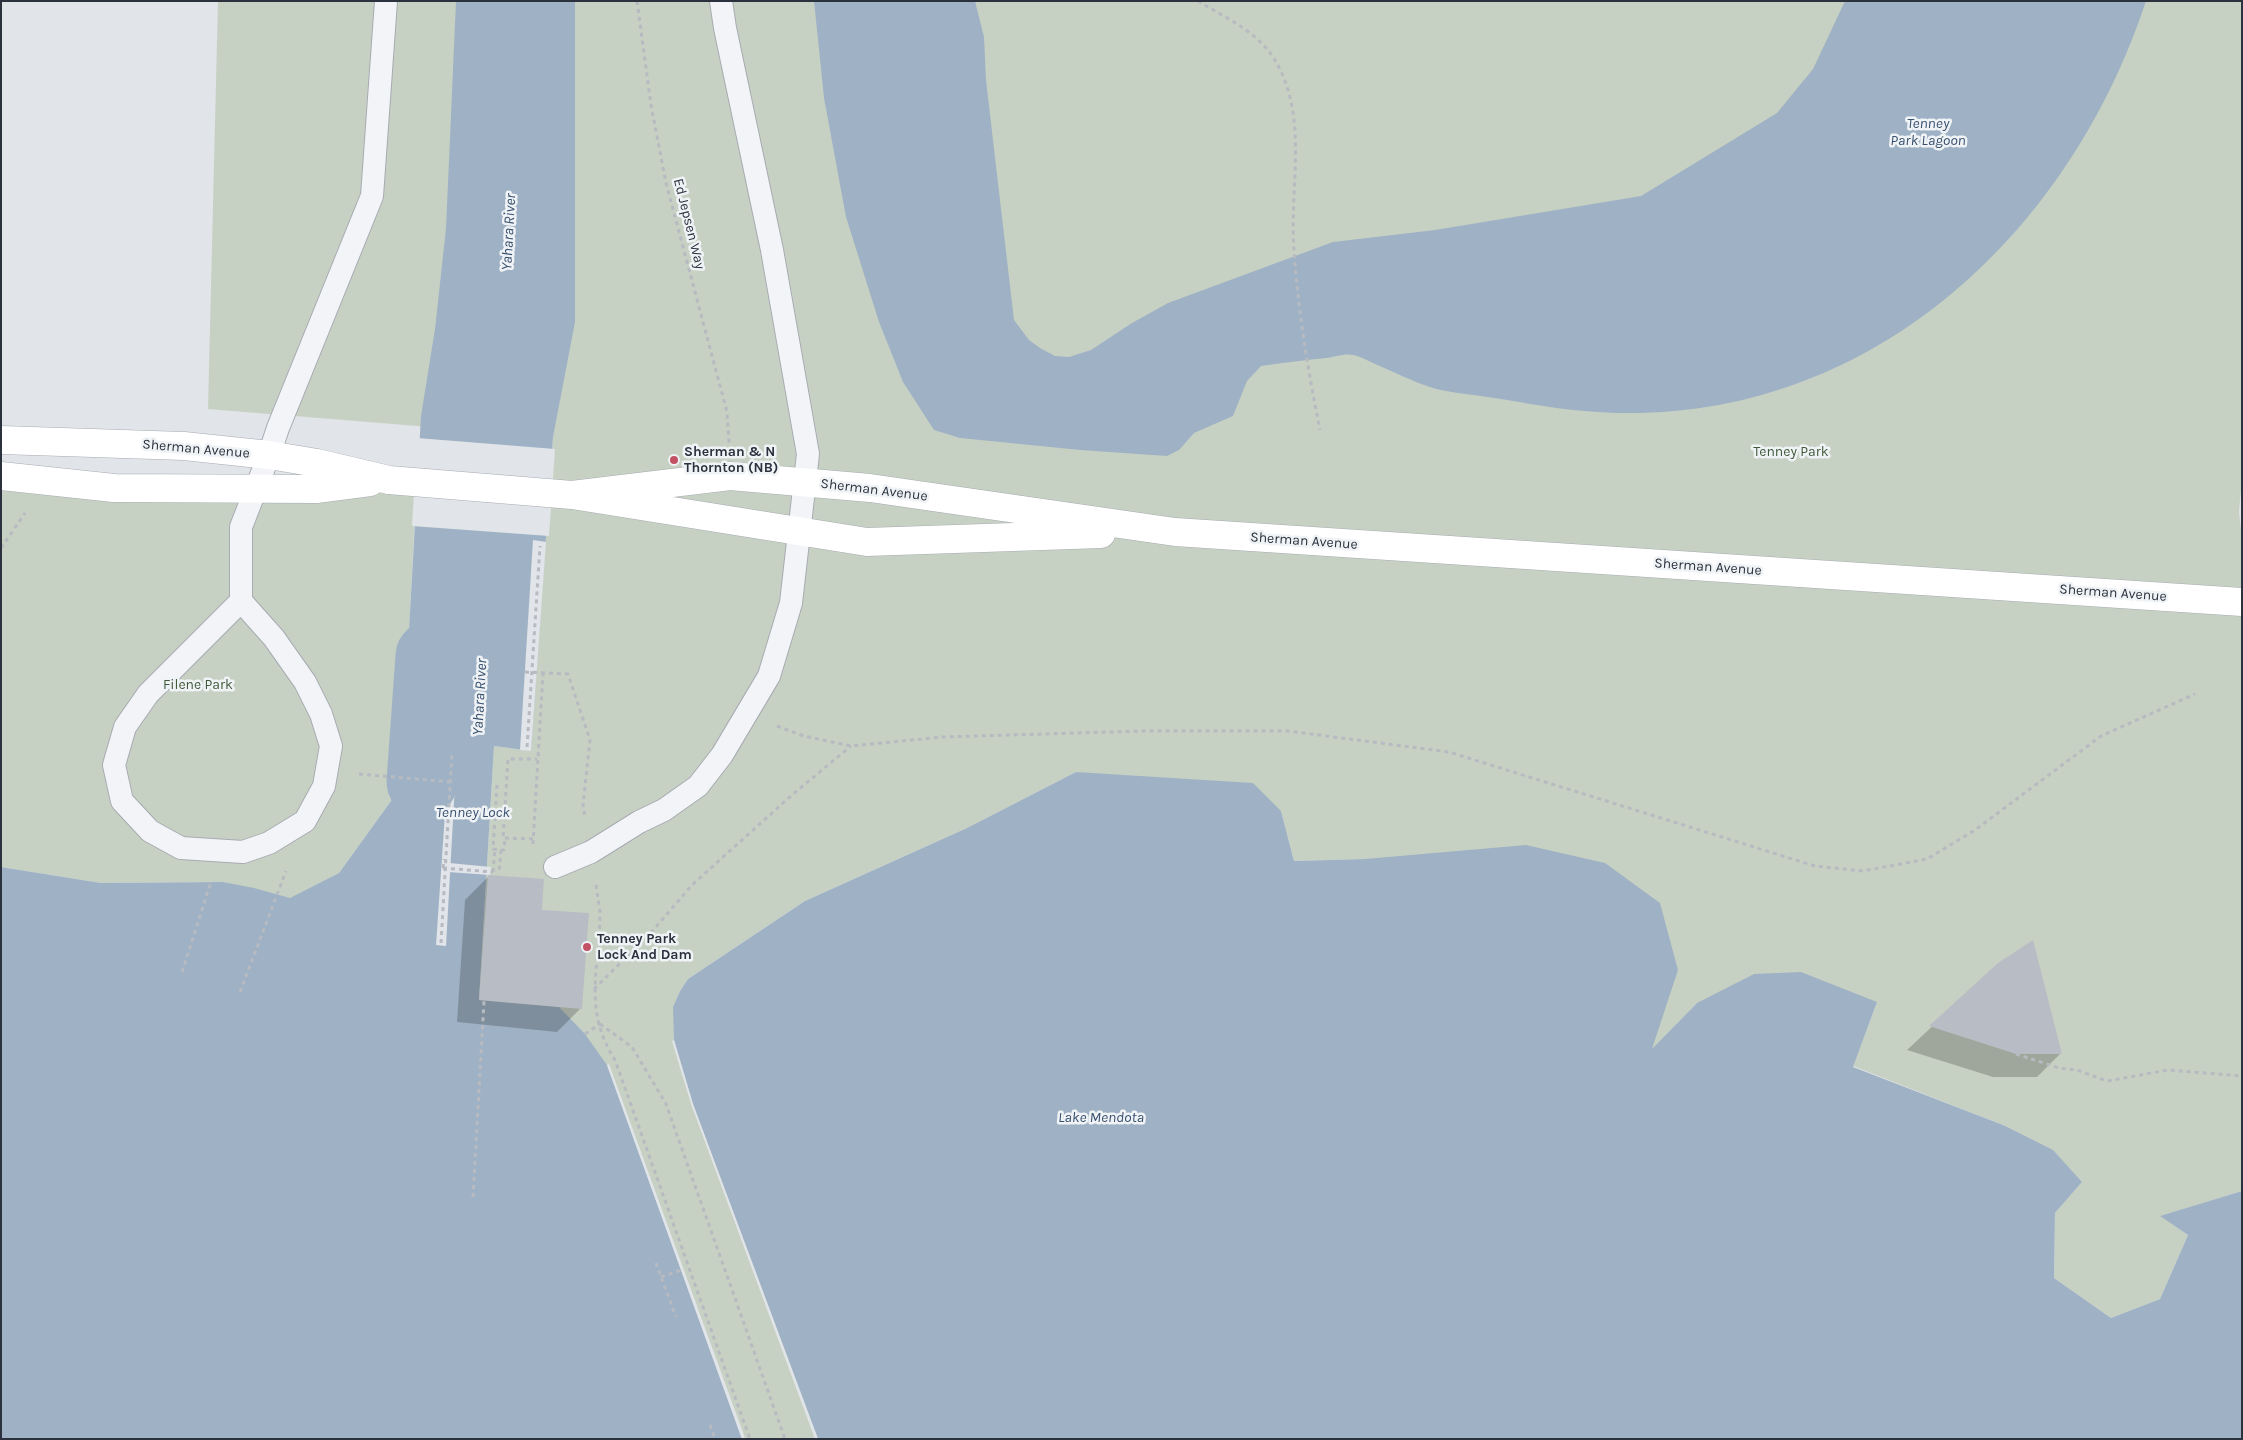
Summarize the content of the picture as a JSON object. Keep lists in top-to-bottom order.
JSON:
{
  "streets": {
    "street": ["Sherman Avenue"],
    "path": ["Ed Jepsen Way"]
  },
  "water": [
    "Tenney Park Lagoon",
    "Yahara River",
    "Tenney Lock",
    "Lake Mendota"
  ],
  "parks": ["Tenney Park", "Filene Park"],
  "places": ["Sherman & N Thornton (NB)", "Tenney Park Lock And Dam"]
}
